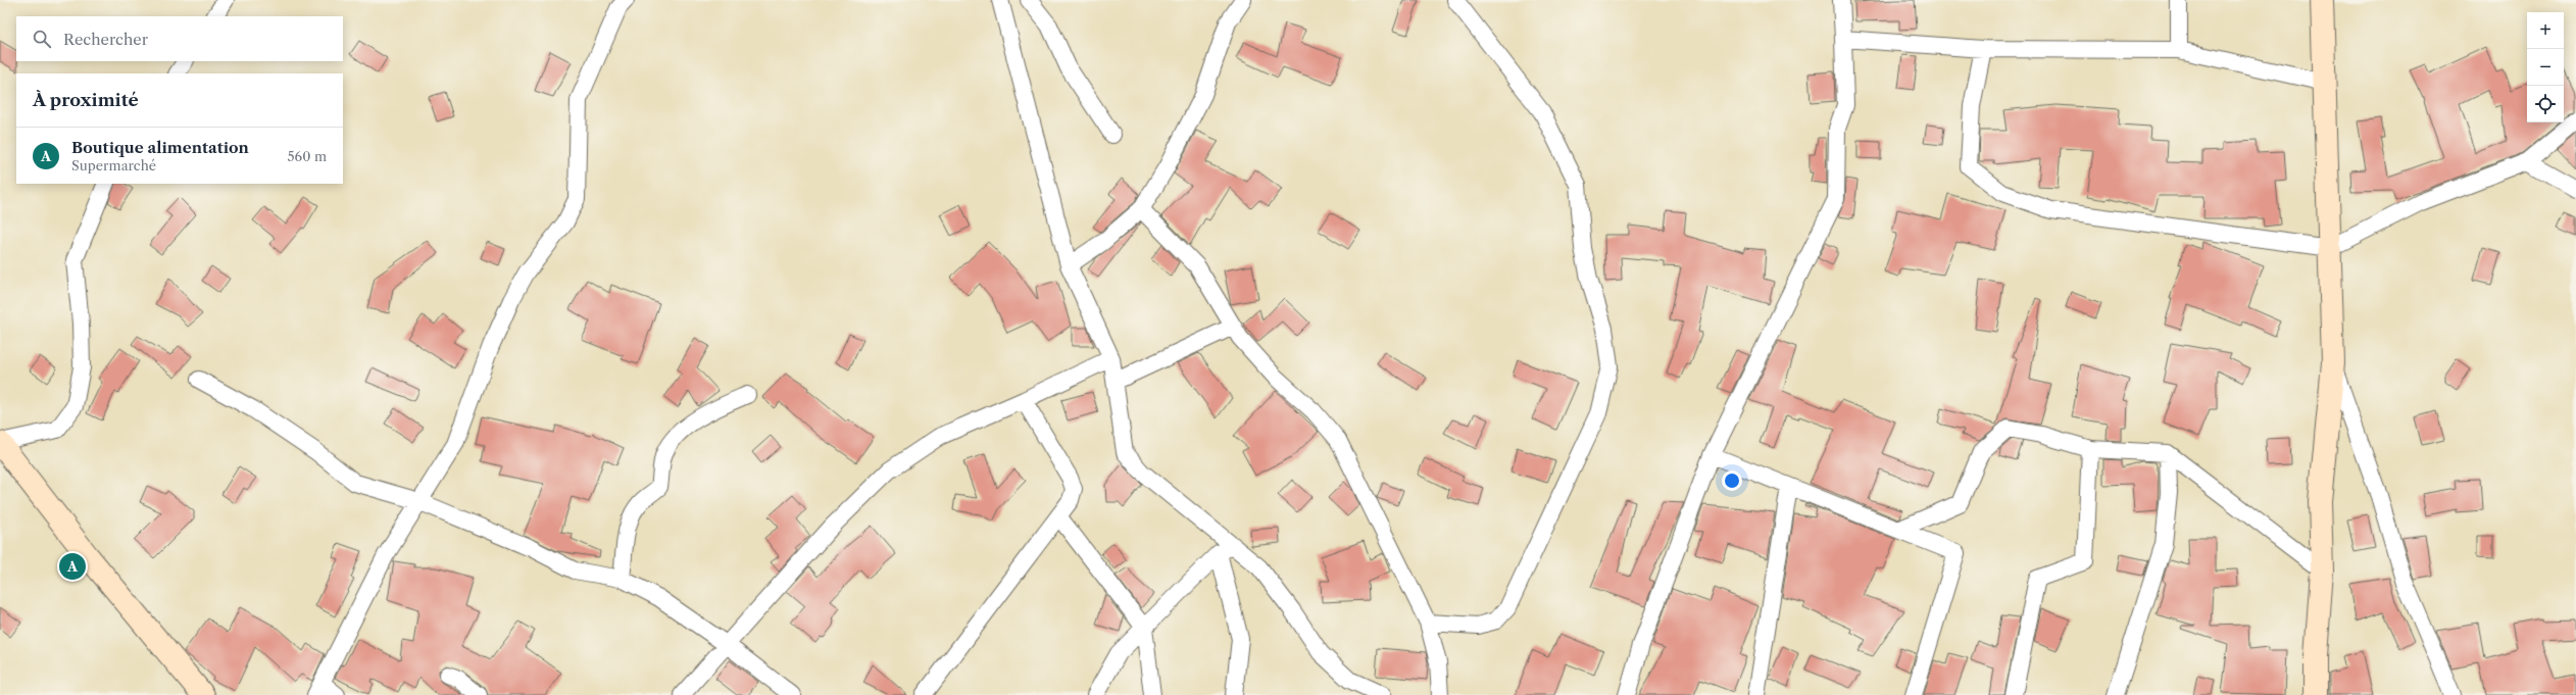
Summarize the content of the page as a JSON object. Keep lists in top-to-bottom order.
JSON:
{
  "page": {
    "map_buttons": ["+", "−"],
    "search": "Rechercher",
    "heading": "À proximité",
    "list": [
      {
        "mark": "A",
        "name": "Boutique alimentation",
        "note": "Supermarché",
        "value": "560 m"
      }
    ],
    "pins": "A"
  }
}
